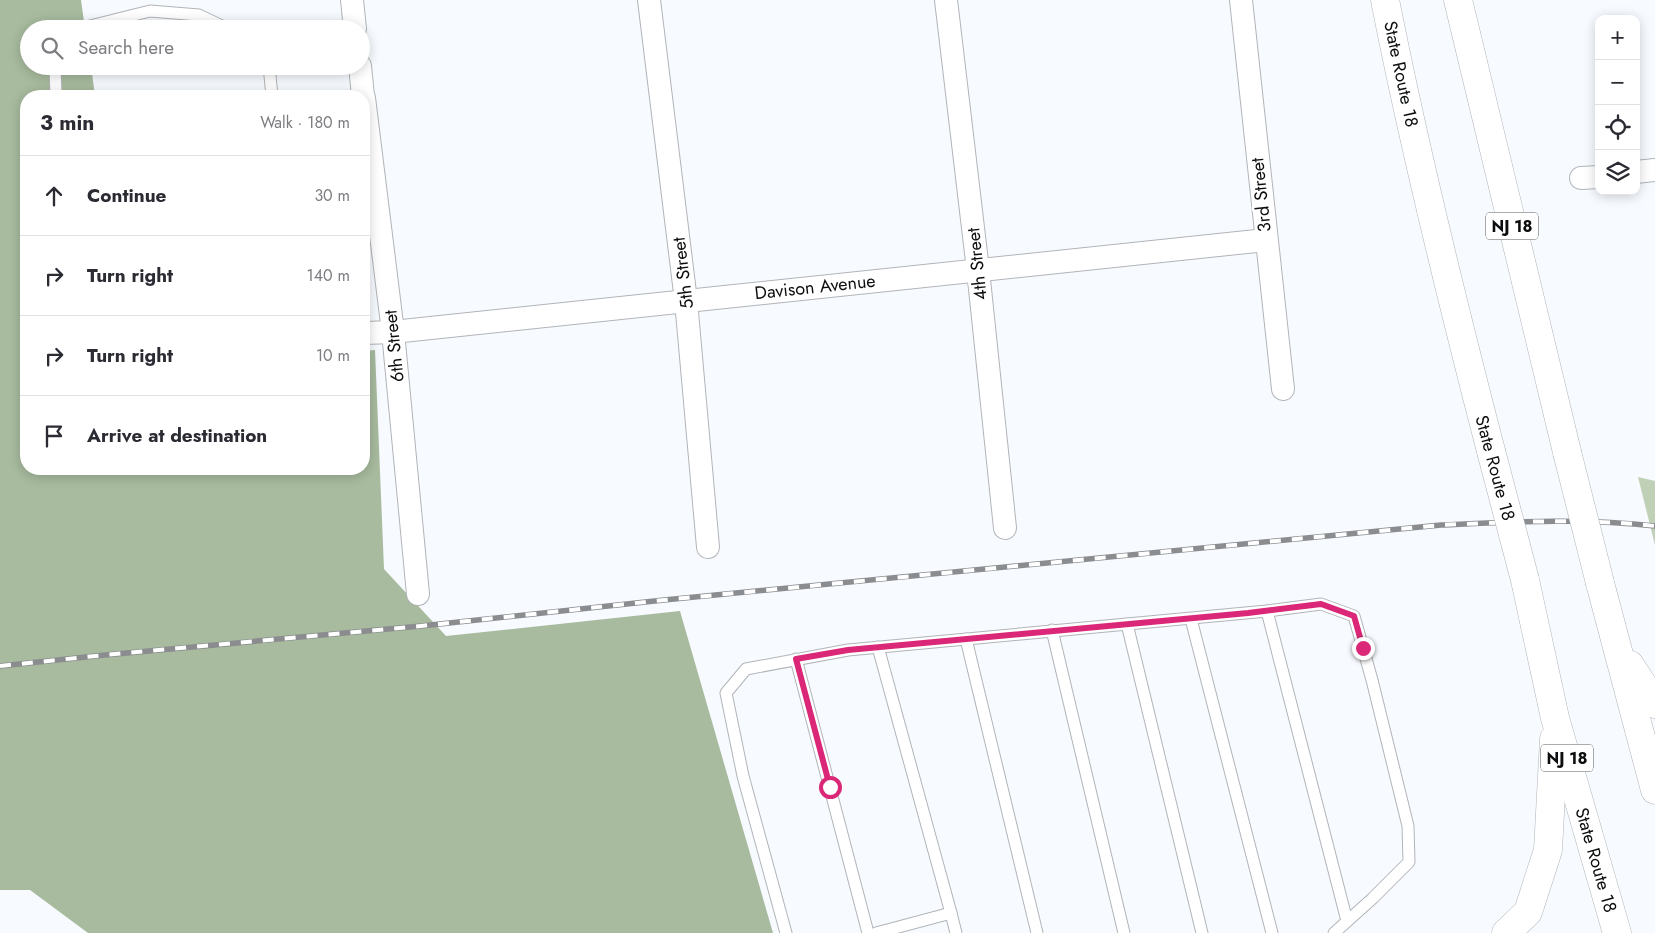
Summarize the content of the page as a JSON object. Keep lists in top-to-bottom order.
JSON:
{
  "streets": {
    "highway": ["State Route 18", "NJ 18"],
    "street": [
      "3rd Street",
      "4th Street",
      "5th Street",
      "Davison Avenue",
      "6th Street"
    ]
  },
  "crossings": [
    ["3rd Street", "Davison Avenue"],
    ["4th Street", "Davison Avenue"],
    ["5th Street", "Davison Avenue"],
    ["Davison Avenue", "6th Street"]
  ],
  "page": {
    "map_buttons": ["+", "−"],
    "search": "Search here",
    "heading": ["3 min", "Walk · 180 m"],
    "list": [
      ["Continue", "30 m"],
      ["Turn right", "140 m"],
      ["Turn right", "10 m"],
      "Arrive at destination"
    ]
  }
}
